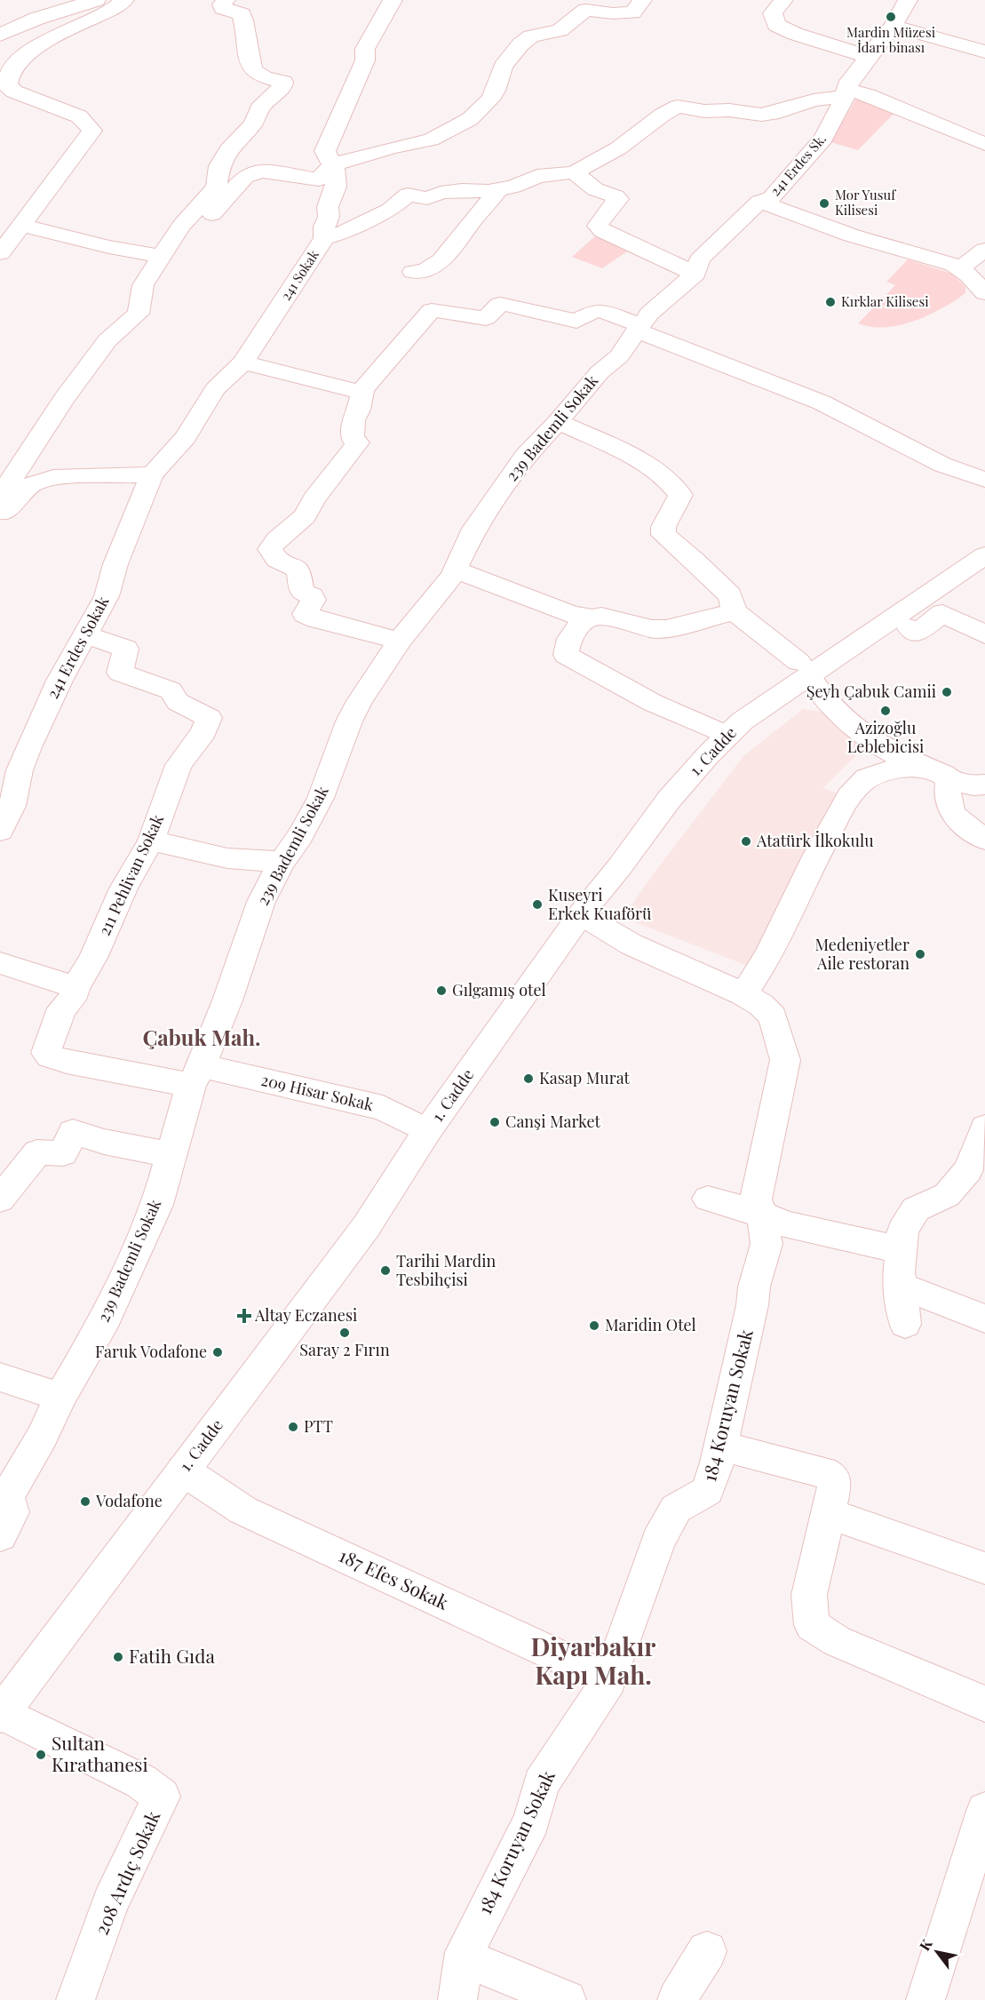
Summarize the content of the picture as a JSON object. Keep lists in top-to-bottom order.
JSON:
{
  "streets": {
    "street": [
      "241 Erdes Sk.",
      "241 Sokak",
      "239 Bademli Sokak",
      "241 Erdes Sokak",
      "1. Cadde",
      "211 Pehlivan Sokak",
      "209 Hisar Sokak",
      "184 Koruyan Sokak",
      "187 Efes Sokak",
      "208 Ardıç Sokak"
    ]
  },
  "crossings": [
    ["241 Erdes Sk.", "239 Bademli Sokak"],
    ["241 Sokak", "241 Erdes Sokak"],
    ["239 Bademli Sokak", "211 Pehlivan Sokak"],
    ["239 Bademli Sokak", "209 Hisar Sokak"],
    ["241 Erdes Sokak", "211 Pehlivan Sokak"],
    ["1. Cadde", "209 Hisar Sokak"],
    ["1. Cadde", "184 Koruyan Sokak"],
    ["1. Cadde", "187 Efes Sokak"],
    ["1. Cadde", "208 Ardıç Sokak"],
    ["211 Pehlivan Sokak", "209 Hisar Sokak"],
    ["184 Koruyan Sokak", "187 Efes Sokak"]
  ],
  "districts": ["Çabuk Mah.", "Diyarbakır Kapı Mah."],
  "places": {
    "other": [
      "Mardin Müzesi İdari binası",
      "Mor Yusuf Kilisesi",
      "Kırklar Kilisesi",
      "Şeyh Çabuk Camii",
      "Azizoğlu Leblebicisi",
      "Atatürk İlkokulu",
      "Kuseyri Erkek Kuaförü",
      "Medeniyetler Aile restoran",
      "Gılgamış otel",
      "Kasap Murat",
      "Canşi Market",
      "Tarihi Mardin Tesbihçisi",
      "Maridin Otel",
      "Saray 2 Fırın",
      "Faruk Vodafone",
      "PTT",
      "Vodafone",
      "Fatih Gıda",
      "Sultan Kırathanesi"
    ],
    "health": ["Altay Eczanesi"]
  },
  "north": "top left"
}
